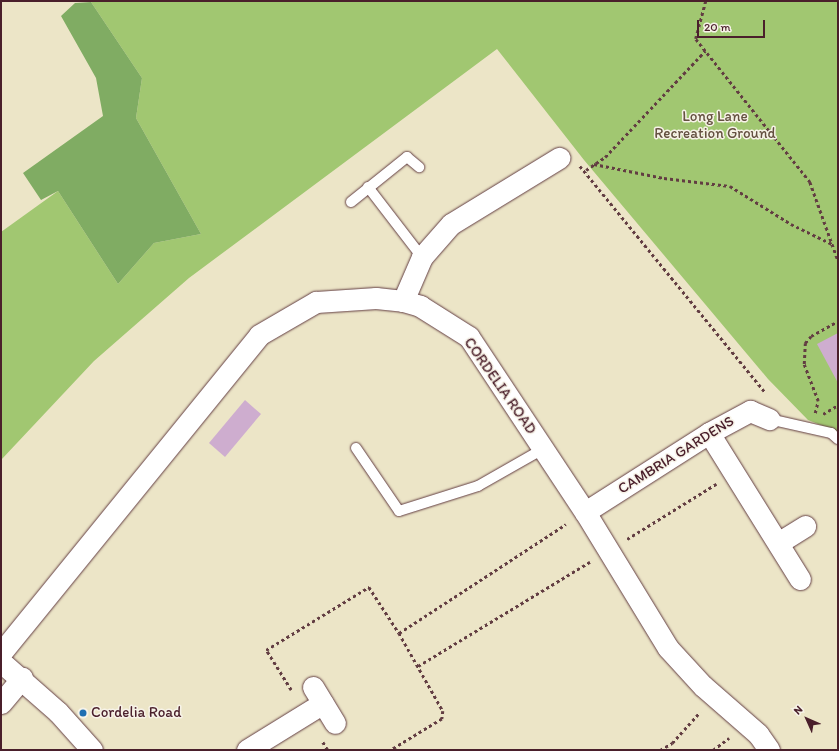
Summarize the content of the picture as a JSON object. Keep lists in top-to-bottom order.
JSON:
{
  "streets": {
    "street": ["CORDELIA ROAD", "CAMBRIA GARDENS"]
  },
  "crossings": [
    ["CORDELIA ROAD", "CAMBRIA GARDENS"]
  ],
  "parks": ["Long Lane Recreation Ground"],
  "places": ["Cordelia Road"],
  "scale_bar": "20 m",
  "north": "top left"
}
